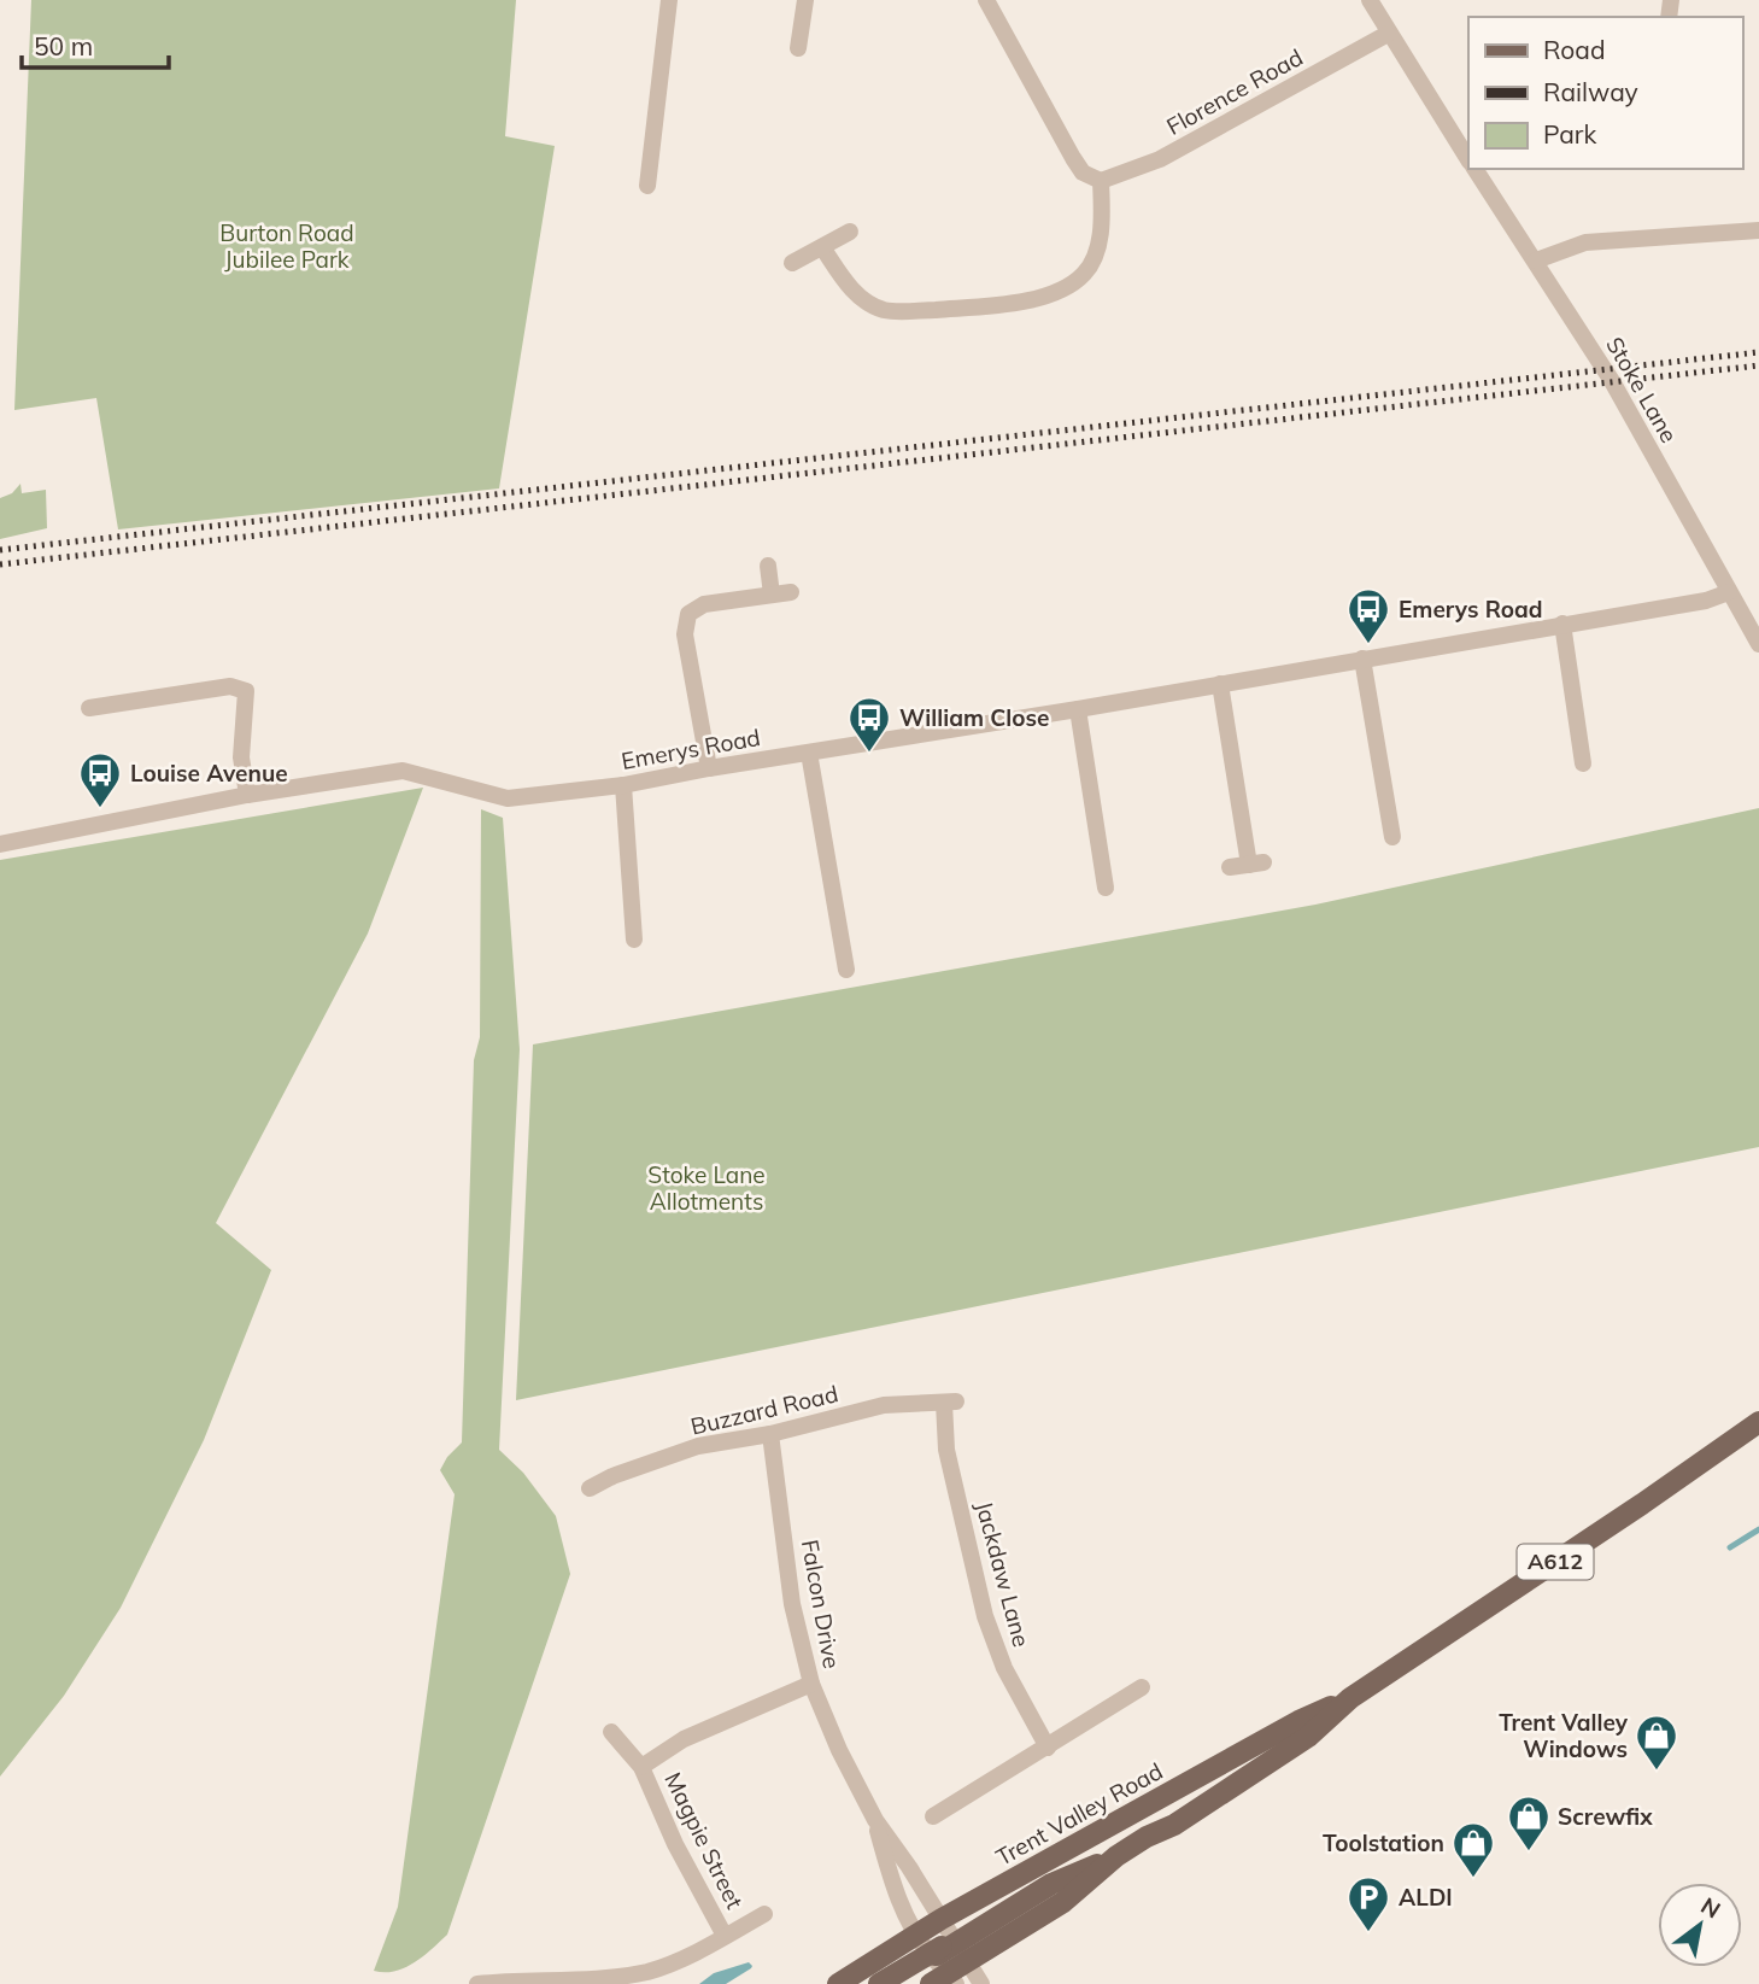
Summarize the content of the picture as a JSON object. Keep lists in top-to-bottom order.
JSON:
{
  "streets": {
    "main road": ["A612", "Trent Valley Road"],
    "street": [
      "Florence Road",
      "Stoke Lane",
      "Emerys Road",
      "Buzzard Road",
      "Jackdaw Lane",
      "Falcon Drive",
      "Magpie Street"
    ]
  },
  "crossings": [
    ["Florence Road", "Stoke Lane"],
    ["Stoke Lane", "Emerys Road"],
    ["Buzzard Road", "Jackdaw Lane"],
    ["Buzzard Road", "Falcon Drive"],
    ["A612", "Falcon Drive"],
    ["A612", "Trent Valley Road"],
    ["Falcon Drive", "Trent Valley Road"],
    ["Falcon Drive", "Magpie Street"]
  ],
  "parks": ["Burton Road Jubilee Park", "Stoke Lane Allotments"],
  "places": {
    "bus stop": ["Emerys Road", "William Close", "Louise Avenue"],
    "shop": ["Trent Valley Windows", "Screwfix", "Toolstation"],
    "parking": ["ALDI"]
  },
  "legend": ["Road", "Railway", "Park"],
  "scale_bar": "50 m",
  "north": "top right"
}
